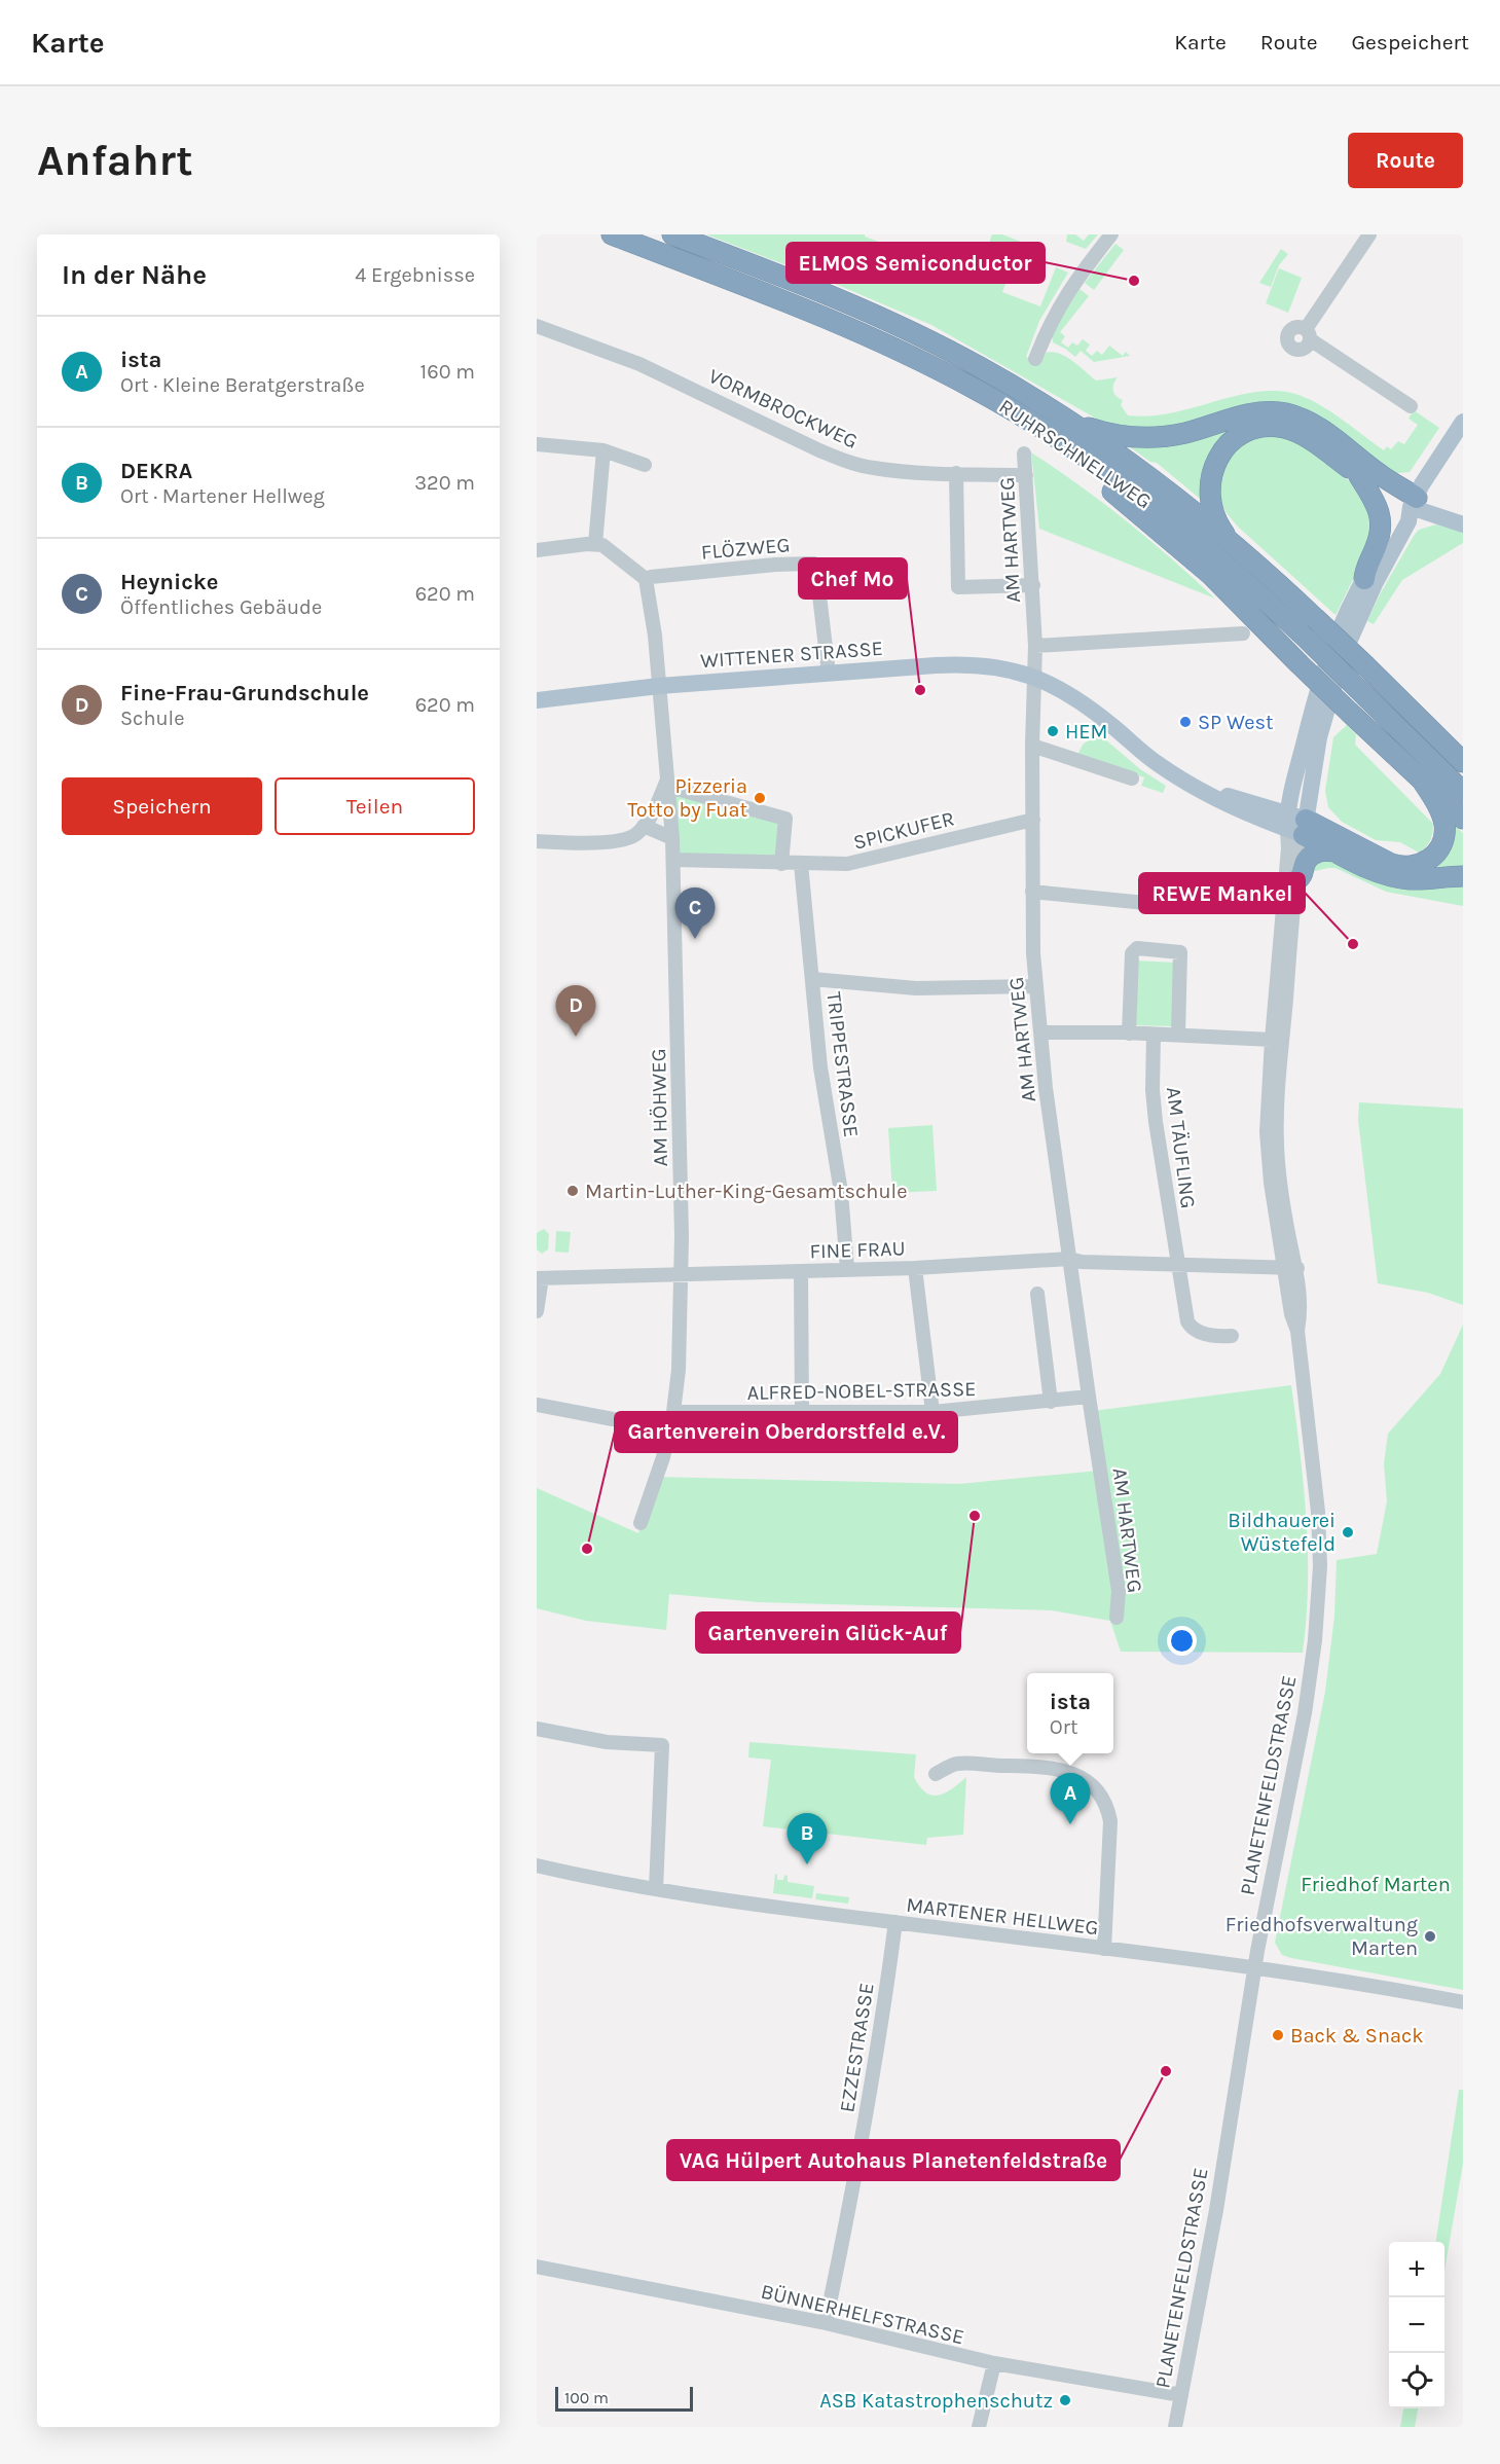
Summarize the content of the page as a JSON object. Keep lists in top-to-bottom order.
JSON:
{
  "streets": {
    "highway": ["RUHRSCHNELLWEG"],
    "main road": ["WITTENER STRASSE", "PLANETENFELDSTRASSE"],
    "street": [
      "VORMBROCKWEG",
      "AM HARTWEG",
      "FLÖZWEG",
      "SPICKUFER",
      "TRIPPESTRASSE",
      "AM HÖHWEG",
      "AM TÄUFLING",
      "FINE FRAU",
      "ALFRED-NOBEL-STRASSE",
      "MARTENER HELLWEG",
      "EZZESTRASSE",
      "BÜNNERHELFSTRASSE"
    ]
  },
  "crossings": [
    ["VORMBROCKWEG", "AM HARTWEG"],
    ["AM HARTWEG", "WITTENER STRASSE"],
    ["AM HARTWEG", "SPICKUFER"],
    ["AM HARTWEG", "FINE FRAU"],
    ["AM HARTWEG", "ALFRED-NOBEL-STRASSE"],
    ["FLÖZWEG", "WITTENER STRASSE"],
    ["FLÖZWEG", "AM HÖHWEG"],
    ["WITTENER STRASSE", "AM HÖHWEG"],
    ["WITTENER STRASSE", "PLANETENFELDSTRASSE"],
    ["SPICKUFER", "TRIPPESTRASSE"],
    ["SPICKUFER", "AM HÖHWEG"],
    ["TRIPPESTRASSE", "FINE FRAU"],
    ["AM HÖHWEG", "FINE FRAU"],
    ["AM HÖHWEG", "ALFRED-NOBEL-STRASSE"],
    ["AM TÄUFLING", "FINE FRAU"],
    ["FINE FRAU", "PLANETENFELDSTRASSE"],
    ["PLANETENFELDSTRASSE", "MARTENER HELLWEG"],
    ["PLANETENFELDSTRASSE", "BÜNNERHELFSTRASSE"],
    ["MARTENER HELLWEG", "EZZESTRASSE"],
    ["EZZESTRASSE", "BÜNNERHELFSTRASSE"]
  ],
  "parks": ["Friedhof Marten"],
  "places": [
    "ELMOS Semiconductor",
    "Chef Mo",
    "SP West",
    "HEM",
    "Pizzeria Totto by Fuat",
    "REWE Mankel",
    "Martin-Luther-King-Gesamtschule",
    "Gartenverein Glück-Auf",
    "Bildhauerei Wüstefeld",
    "Gartenverein Oberdorstfeld e.V.",
    "Friedhofsverwaltung Marten",
    "Back & Snack",
    "VAG Hülpert Autohaus Planetenfeldstraße",
    "ASB Katastrophenschutz"
  ],
  "scale_bar": "100 m",
  "page": {
    "header": "Karte",
    "nav": ["Karte", "Route", "Gespeichert"],
    "buttons": [
      "Route",
      ["Speichern", "Teilen"]
    ],
    "title": "Anfahrt",
    "heading": ["In der Nähe", "4 Ergebnisse"],
    "list": [
      {
        "mark": "A",
        "name": "ista",
        "note": "Ort · Kleine Beratgerstraße",
        "value": "160 m"
      },
      {
        "mark": "B",
        "name": "DEKRA",
        "note": "Ort · Martener Hellweg",
        "value": "320 m"
      },
      {
        "mark": "C",
        "name": "Heynicke",
        "note": "Öffentliches Gebäude",
        "value": "620 m"
      },
      {
        "mark": "D",
        "name": "Fine-Frau-Grundschule",
        "note": "Schule",
        "value": "620 m"
      }
    ],
    "pins": [
      "C",
      "D",
      "A",
      "B"
    ],
    "popup": ["ista", "Ort"],
    "map_buttons": ["+", "−"],
    "scale": "100 m"
  }
}
